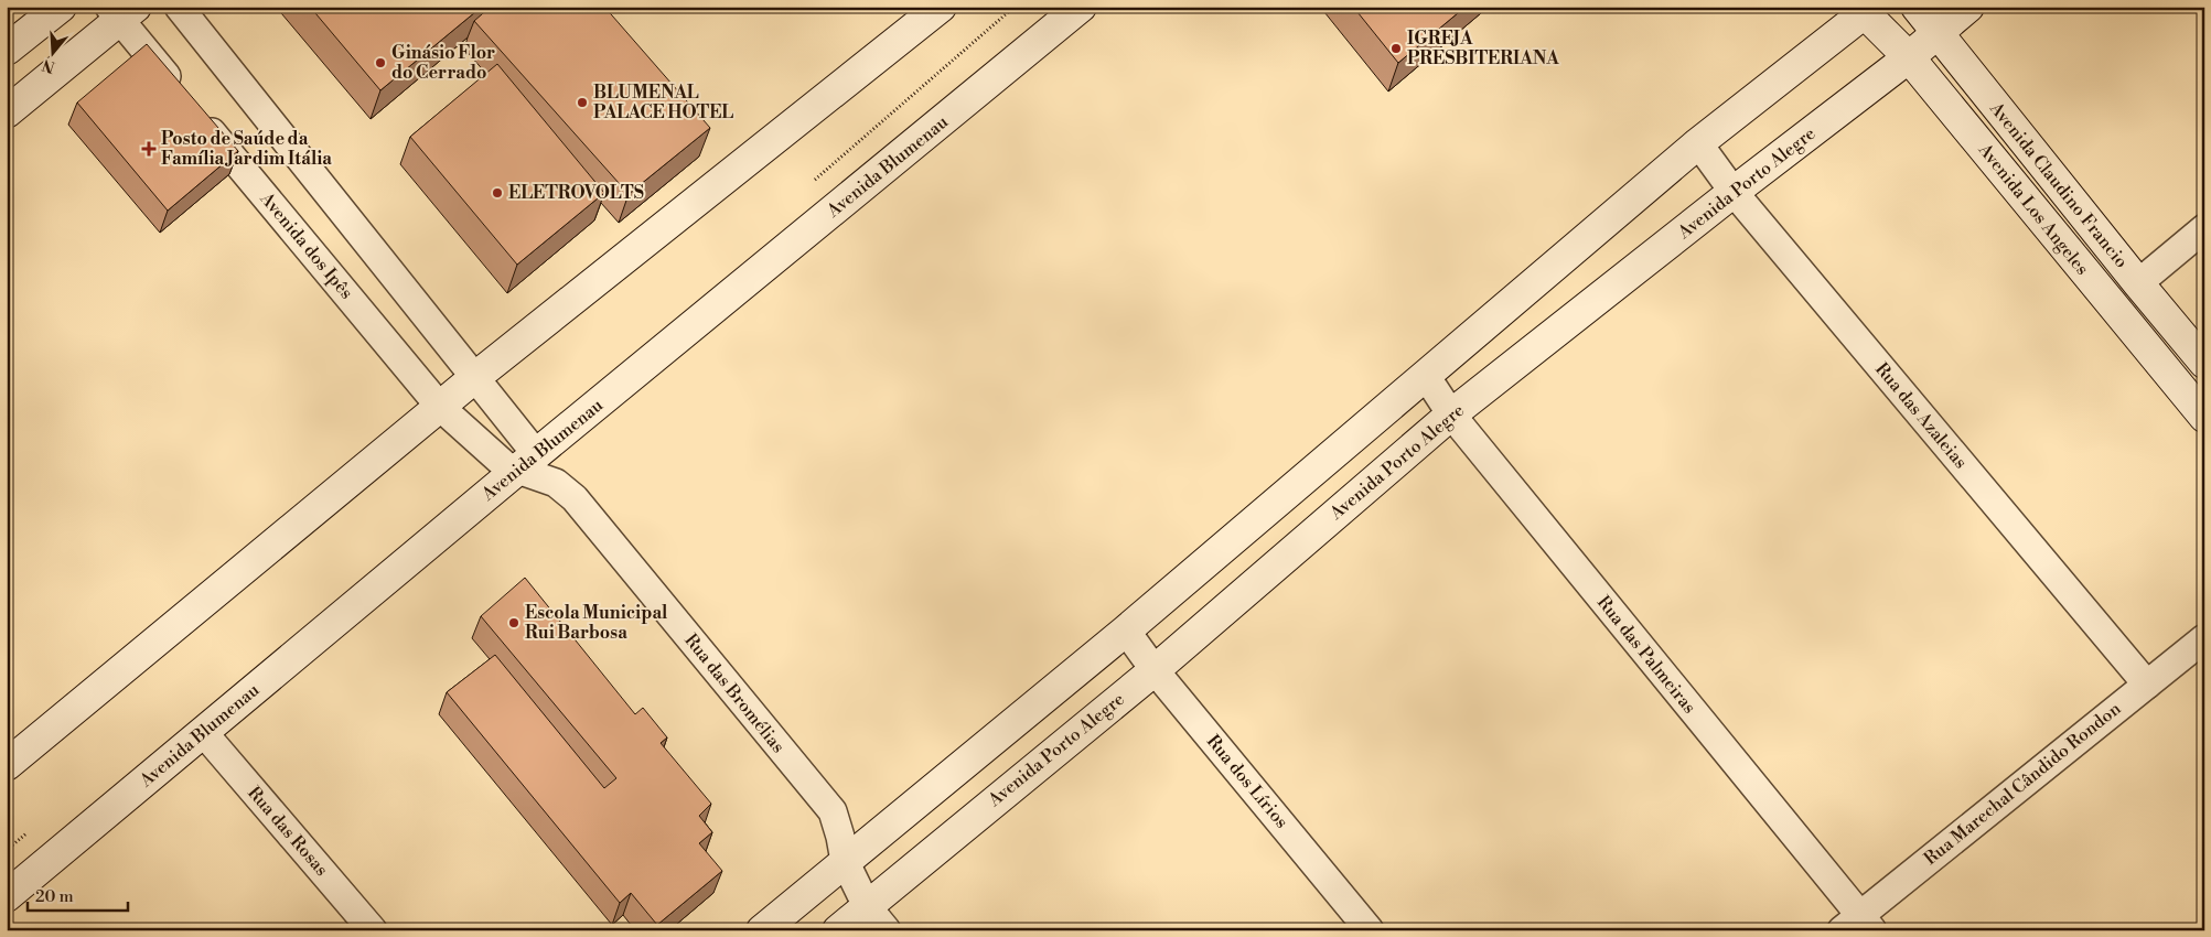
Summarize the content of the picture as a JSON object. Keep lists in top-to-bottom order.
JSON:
{
  "streets": {
    "street": [
      "Avenida Blumenau",
      "Avenida Porto Alegre",
      "Avenida Claudino Francio",
      "Avenida Los Angeles",
      "Avenida dos Ipês",
      "Rua das Azaleias",
      "Rua das Palmeiras",
      "Rua das Bromélias",
      "Rua dos Lírios",
      "Rua Marechal Cândido Rondon",
      "Rua das Rosas"
    ]
  },
  "crossings": [
    ["Avenida Blumenau", "Avenida dos Ipês"],
    ["Avenida Blumenau", "Rua das Bromélias"],
    ["Avenida Blumenau", "Rua das Rosas"],
    ["Avenida Porto Alegre", "Avenida Claudino Francio"],
    ["Avenida Porto Alegre", "Avenida Los Angeles"],
    ["Avenida Porto Alegre", "Rua das Azaleias"],
    ["Avenida Porto Alegre", "Rua das Palmeiras"],
    ["Avenida Porto Alegre", "Rua das Bromélias"],
    ["Avenida Porto Alegre", "Rua dos Lírios"],
    ["Avenida dos Ipês", "Rua das Bromélias"],
    ["Rua das Azaleias", "Rua Marechal Cândido Rondon"],
    ["Rua das Palmeiras", "Rua Marechal Cândido Rondon"]
  ],
  "places": {
    "other": [
      "IGREJA PRESBITERIANA",
      "Ginásio Flor do Cerrado",
      "BLUMENAL PALACE HOTEL",
      "ELETROVOLTS",
      "Escola Municipal Rui Barbosa"
    ],
    "health": ["Posto de Saúde da Família Jardim Itália"]
  },
  "scale_bar": "20 m",
  "north": "bottom"
}
